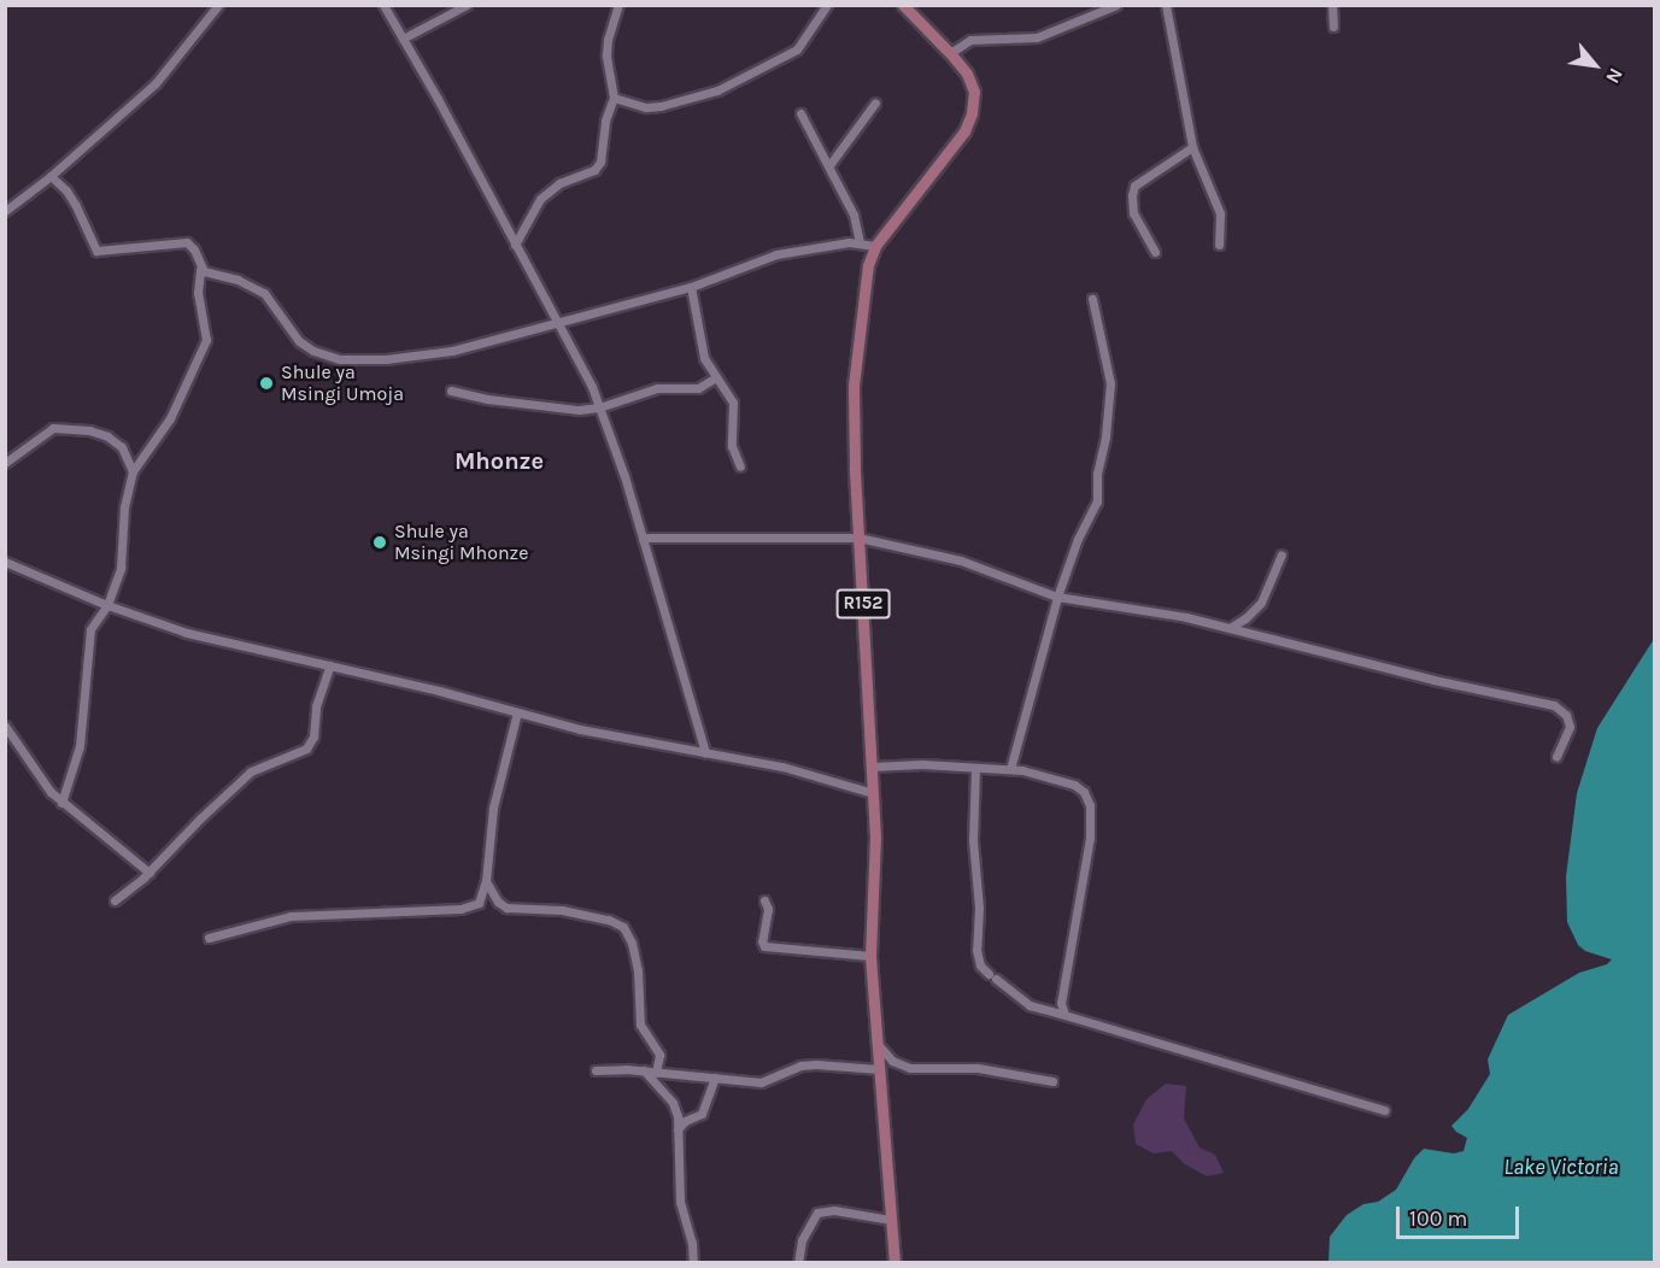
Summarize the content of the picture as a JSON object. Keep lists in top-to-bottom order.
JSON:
{
  "streets": {
    "main road": ["R152"]
  },
  "districts": ["Mhonze"],
  "water": ["Lake Victoria"],
  "places": ["Shule ya Msingi Umoja", "Shule ya Msingi Mhonze"],
  "scale_bar": "100 m",
  "north": "bottom right"
}
